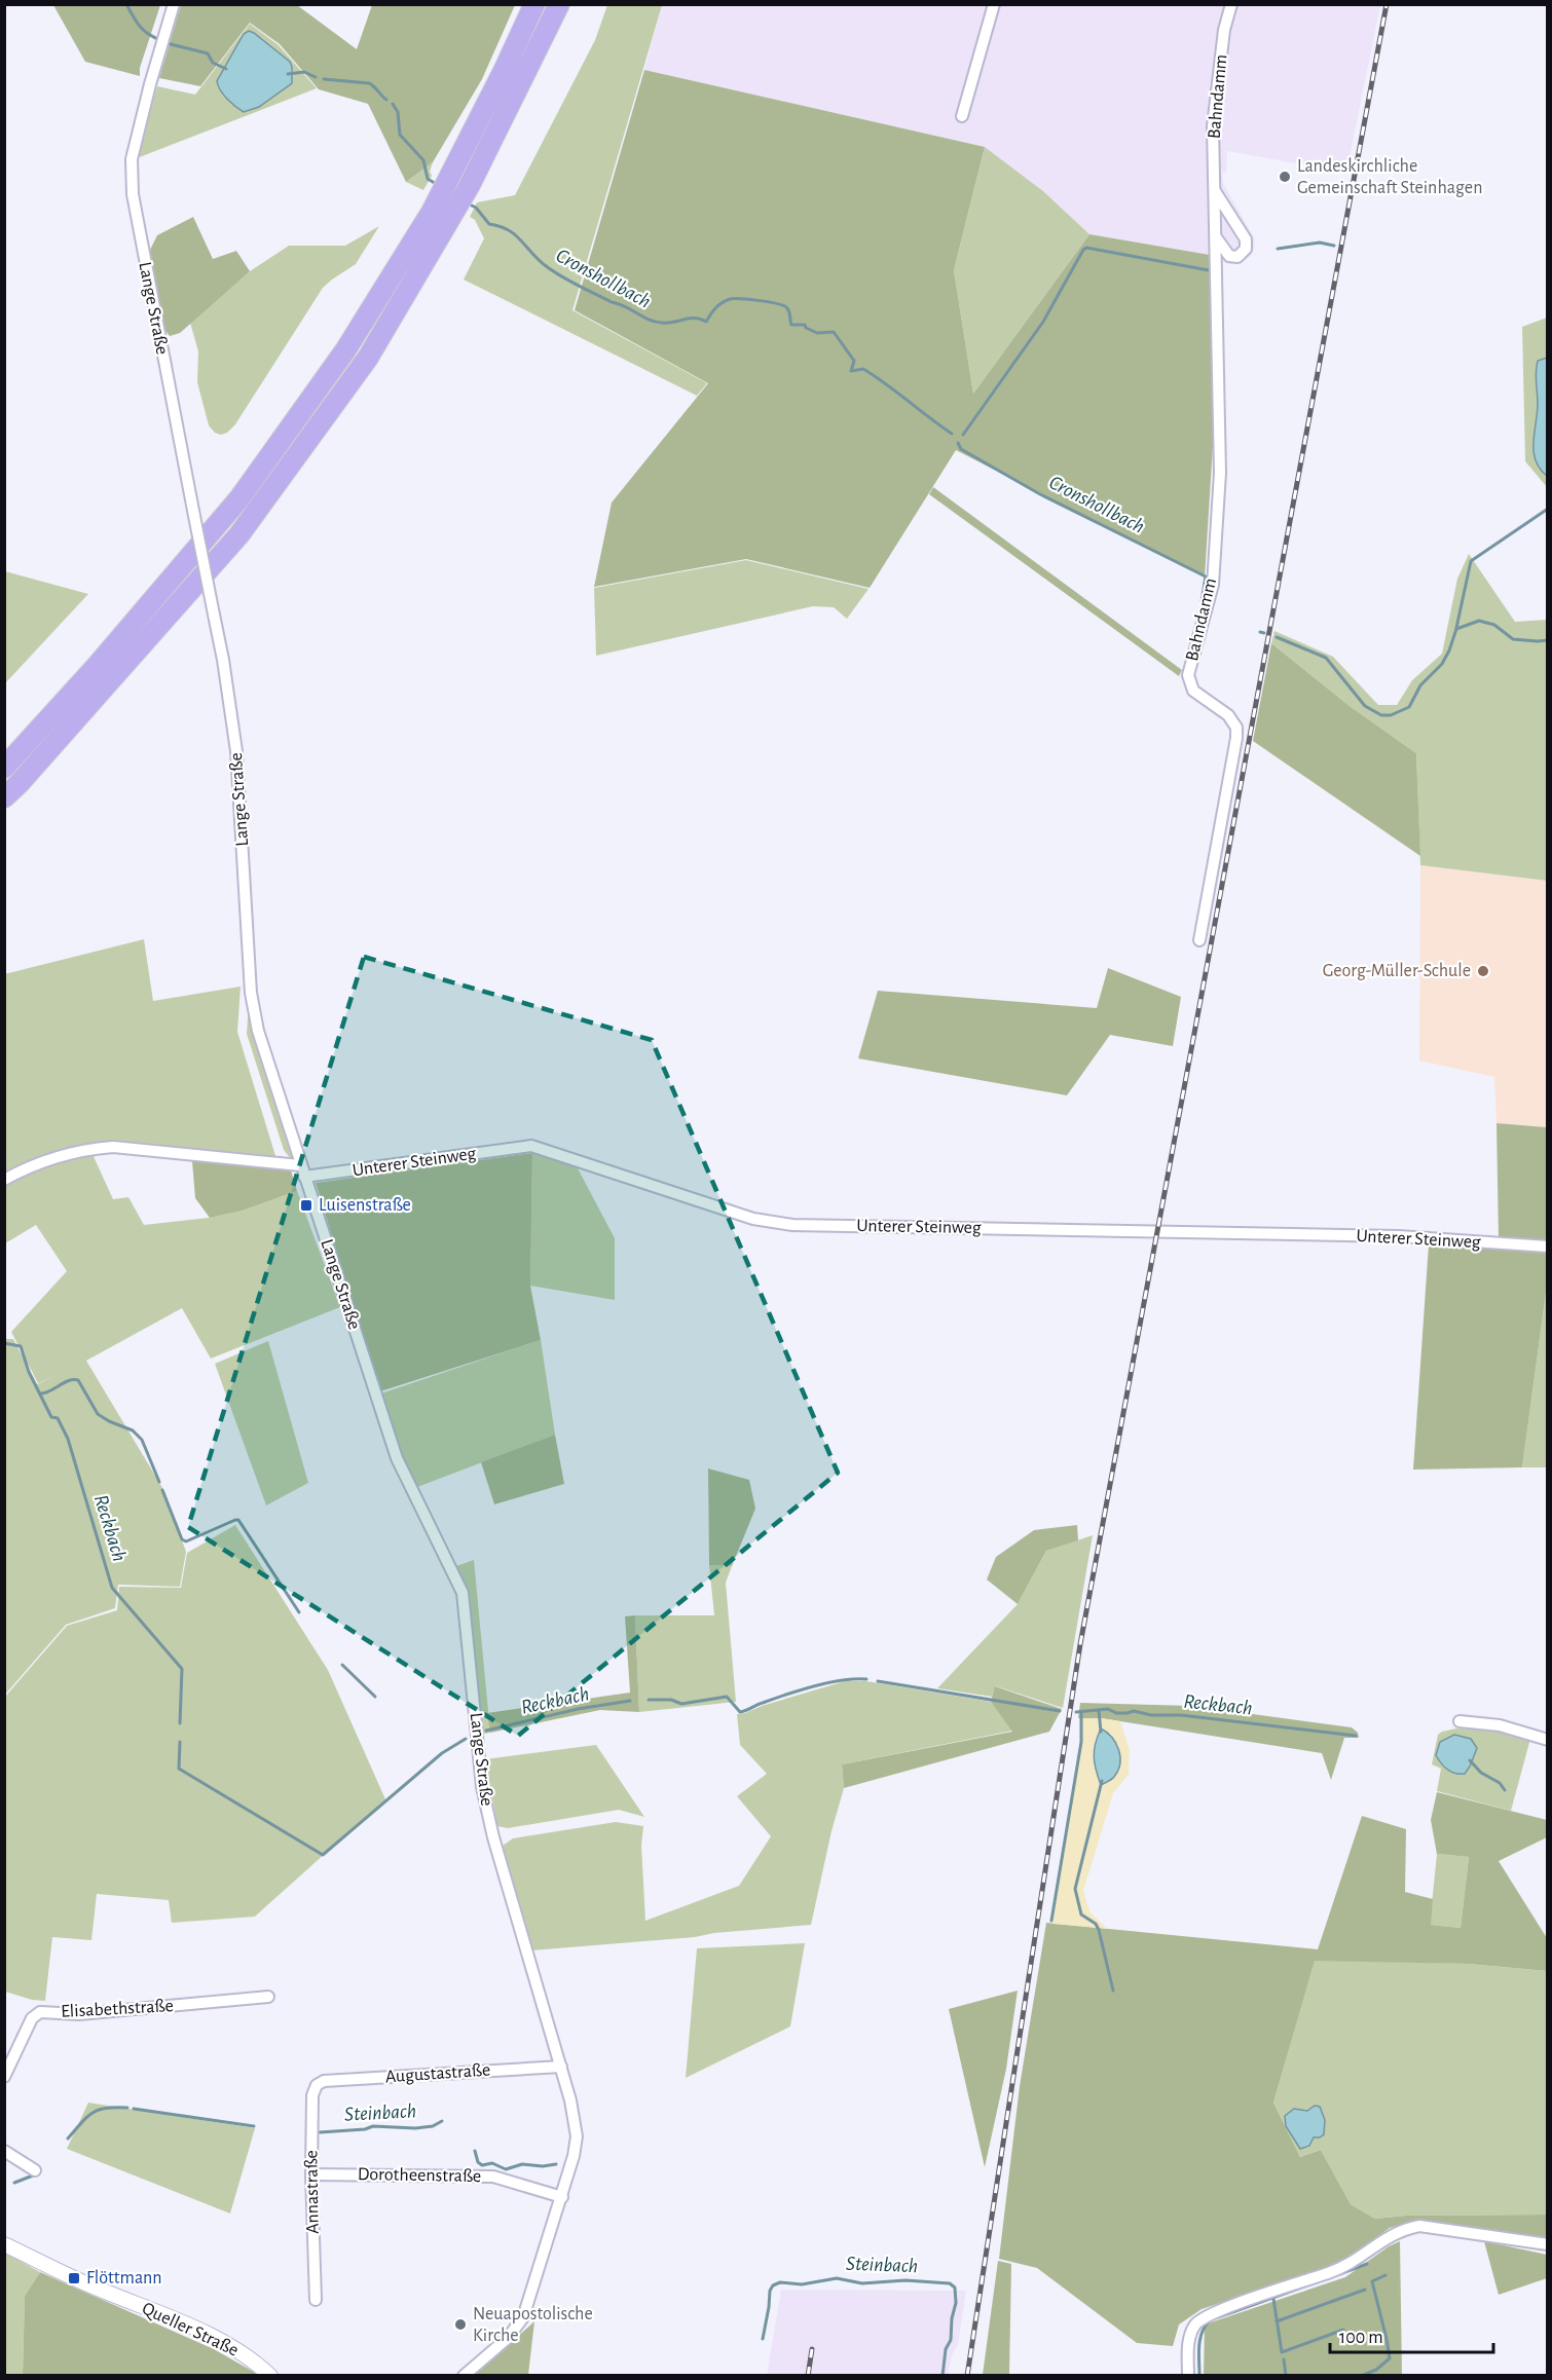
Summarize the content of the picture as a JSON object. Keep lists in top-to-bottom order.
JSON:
{
  "streets": {
    "street": [
      "Bahndamm",
      "Lange Straße",
      "Unterer Steinweg",
      "Elisabethstraße",
      "Augustastraße",
      "Dorotheenstraße",
      "Annastraße",
      "Queller Straße"
    ]
  },
  "crossings": [
    ["Lange Straße", "Unterer Steinweg"],
    ["Lange Straße", "Augustastraße"],
    ["Lange Straße", "Dorotheenstraße"],
    ["Augustastraße", "Annastraße"],
    ["Dorotheenstraße", "Annastraße"]
  ],
  "water": ["Cronshollbach", "Reckbach", "Steinbach"],
  "places": {
    "other": ["Landeskirchliche Gemeinschaft Steinhagen", "Georg-Müller-Schule", "Neuapostolische Kirche"],
    "transit": ["Luisenstraße", "Flöttmann"]
  },
  "scale_bar": "100 m"
}
